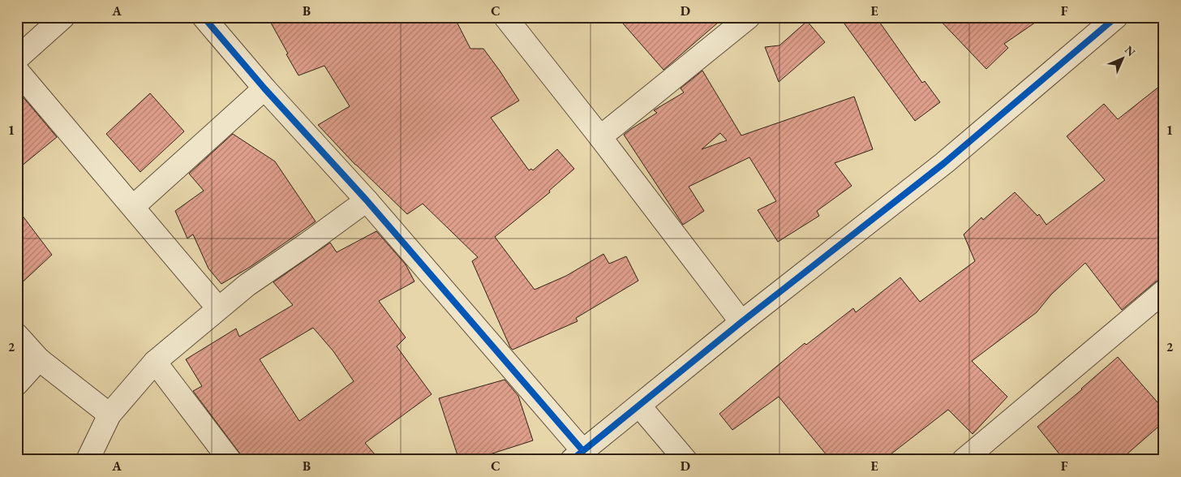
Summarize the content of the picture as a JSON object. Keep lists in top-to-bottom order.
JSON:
{
  "north": "top right",
  "grid": {
    "columns": [
      "A",
      "B",
      "C",
      "D",
      "E",
      "F"
    ],
    "rows": ["1", "2"]
  }
}
